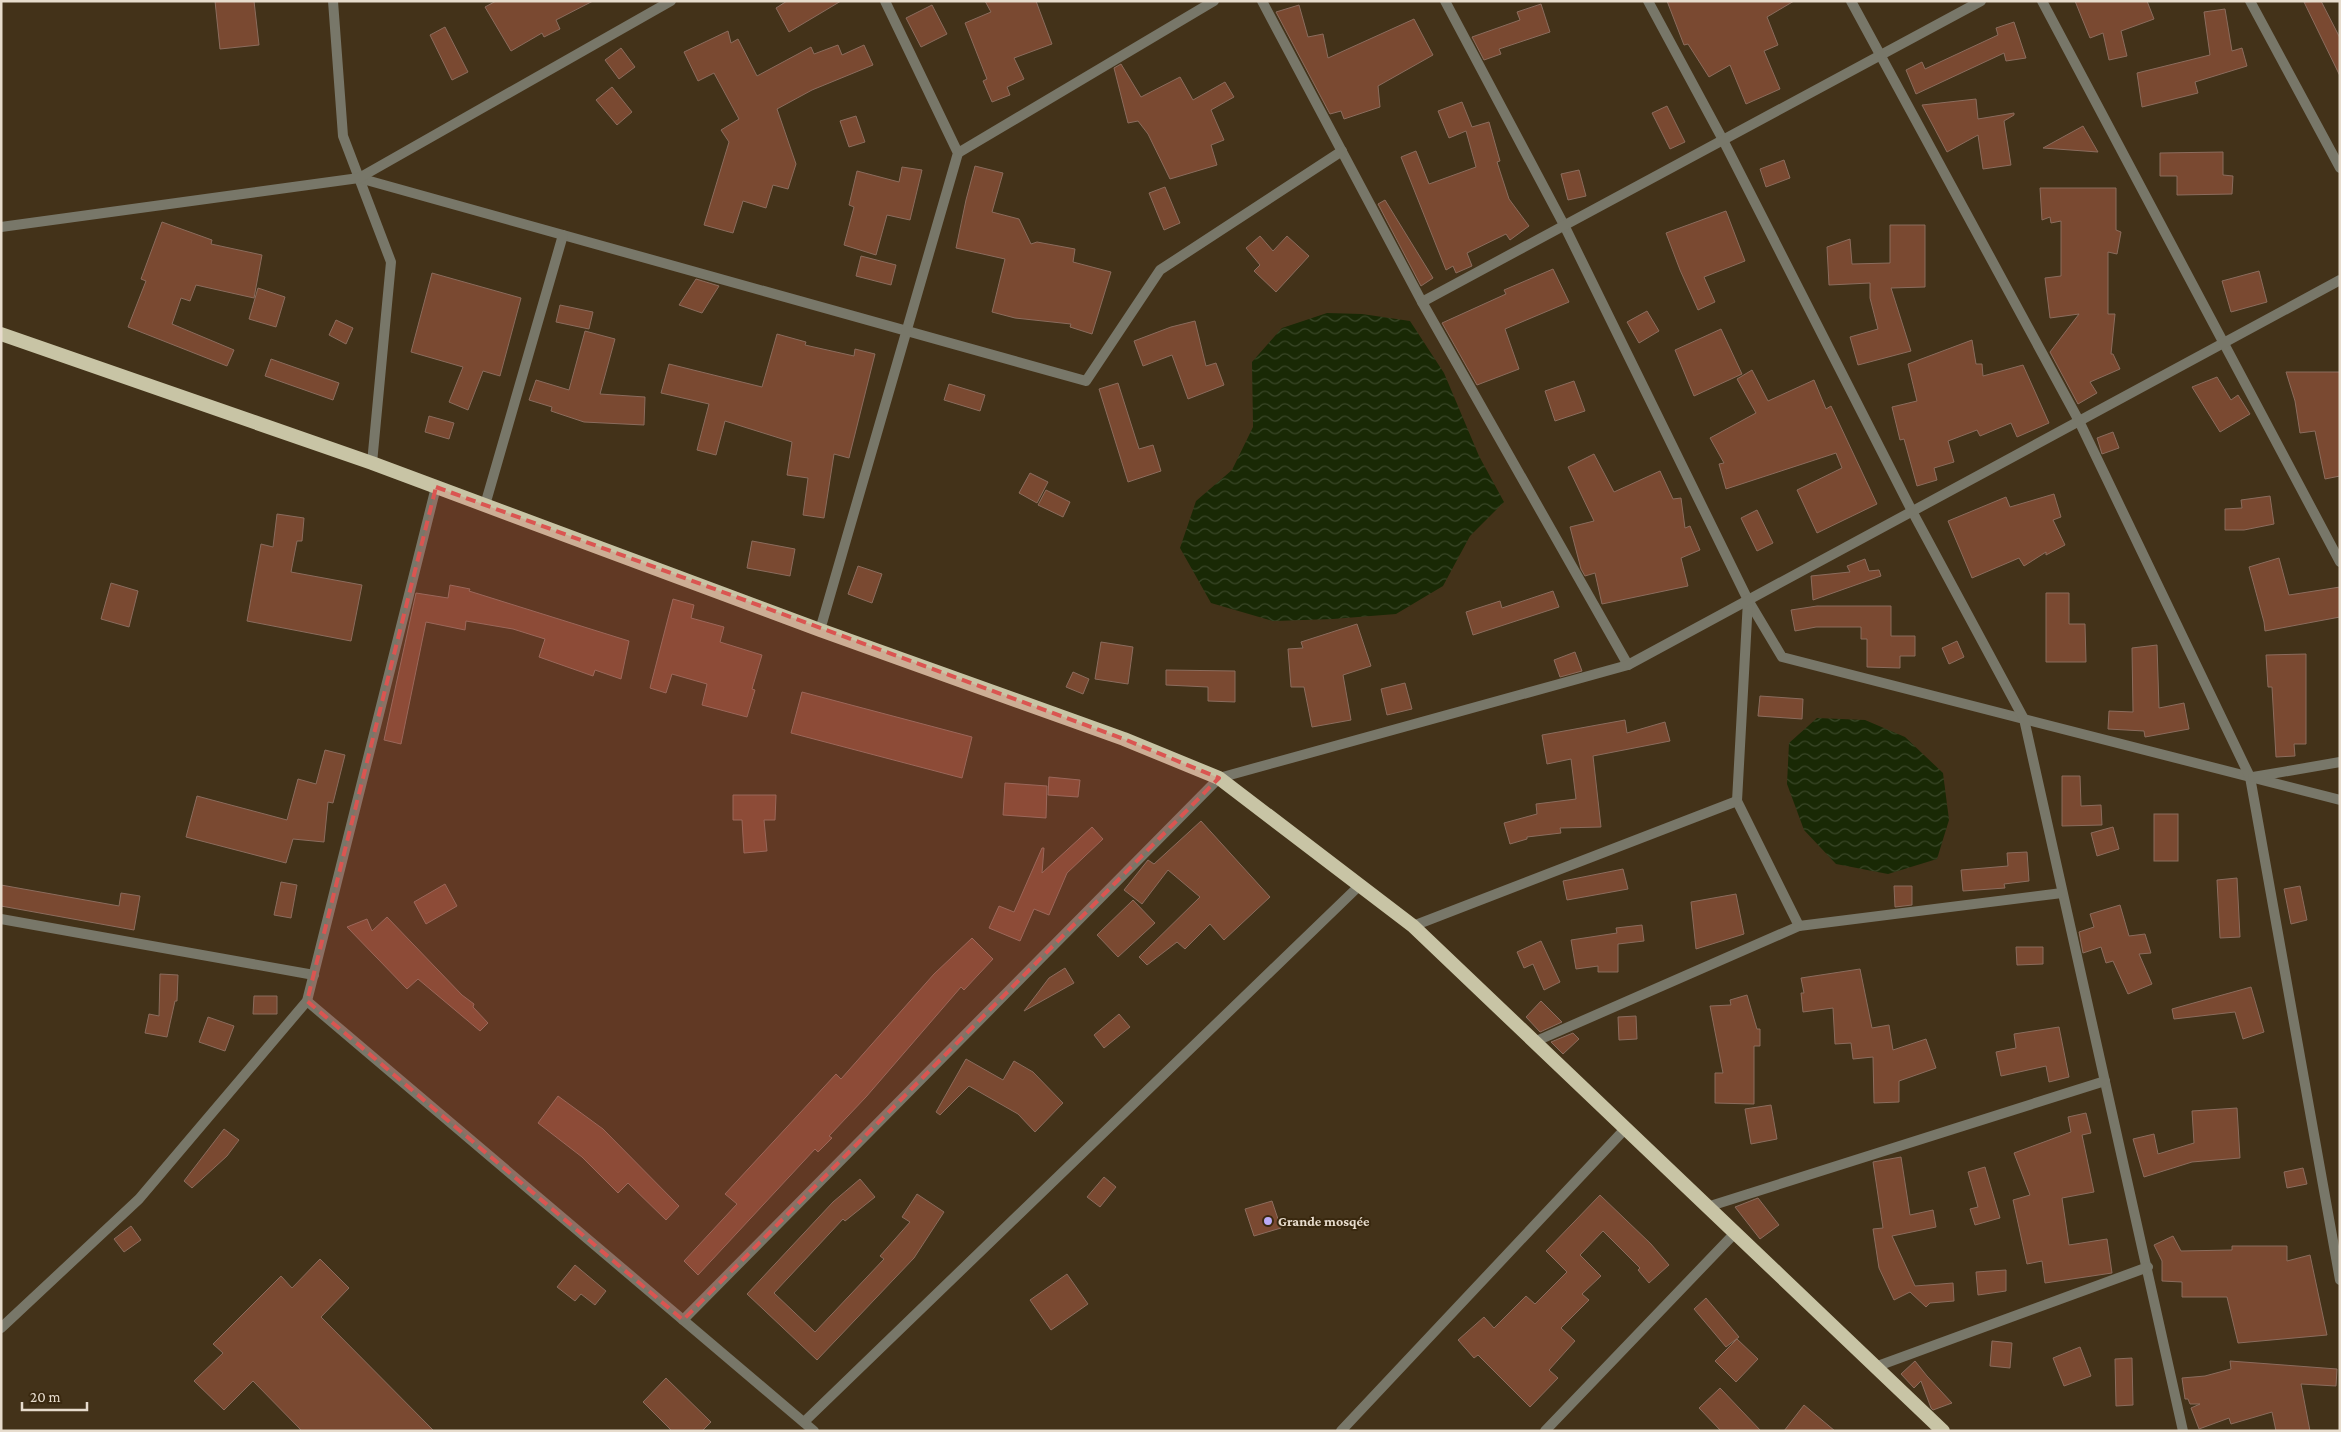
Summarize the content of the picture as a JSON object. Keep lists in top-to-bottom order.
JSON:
{
  "places": ["Grande mosqée"],
  "scale_bar": "20 m"
}
